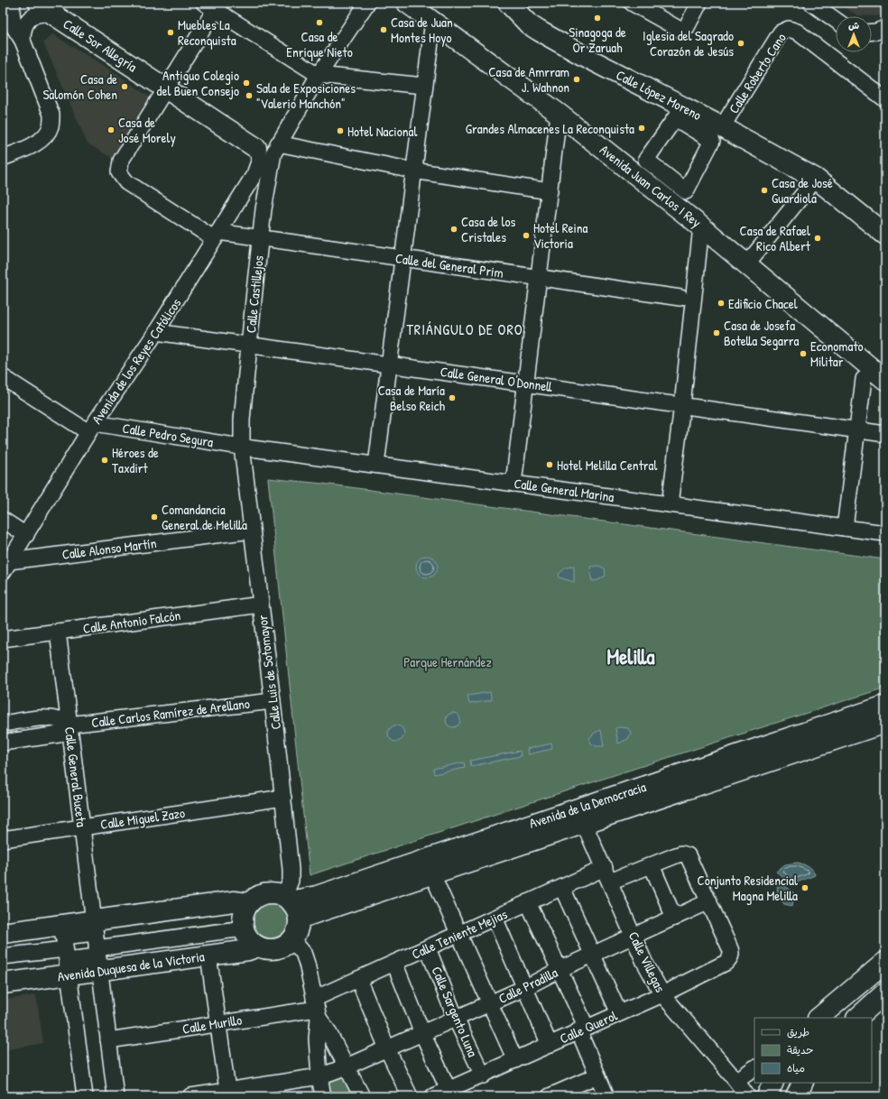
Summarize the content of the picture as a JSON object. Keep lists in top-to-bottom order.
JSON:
{
  "streets": {
    "main road": [
      "Calle Sor Allegría",
      "Calle López Moreno",
      "Avenida Juan Carlos I Rey",
      "Avenida de la Democracia",
      "Avenida Duquesa de la Victoria"
    ],
    "street": [
      "Calle Roberto Cano",
      "Calle del General Prim",
      "Calle Castillejos",
      "Avenida de los Reyes Católicos",
      "Calle General O'Donnell",
      "Calle Pedro Segura",
      "Calle General Marina",
      "Calle Alonso Martín",
      "Calle Antonio Falcón",
      "Calle Luis de Sotomayor",
      "Calle Carlos Ramírez de Arellano",
      "Calle General Buceta",
      "Calle Miguel Zazo",
      "Calle Teniente Mejias",
      "Calle Villegas",
      "Calle Pradilla",
      "Calle Sargento Luna",
      "Calle Murillo",
      "Calle Querol"
    ]
  },
  "crossings": [
    ["Calle Sor Allegría", "Avenida de los Reyes Católicos"],
    ["Calle Roberto Cano", "Calle López Moreno"],
    ["Calle del General Prim", "Calle Castillejos"],
    ["Calle del General Prim", "Avenida de los Reyes Católicos"],
    ["Calle Castillejos", "Calle General O'Donnell"],
    ["Calle Castillejos", "Calle Pedro Segura"],
    ["Calle Castillejos", "Calle General Marina"],
    ["Calle Castillejos", "Calle Luis de Sotomayor"],
    ["Avenida de los Reyes Católicos", "Calle General O'Donnell"],
    ["Avenida de los Reyes Católicos", "Calle Pedro Segura"],
    ["Avenida de los Reyes Católicos", "Calle Alonso Martín"],
    ["Calle Pedro Segura", "Calle General Marina"],
    ["Calle Pedro Segura", "Calle Luis de Sotomayor"],
    ["Calle General Marina", "Calle Luis de Sotomayor"],
    ["Calle Alonso Martín", "Calle Luis de Sotomayor"],
    ["Calle Antonio Falcón", "Calle Luis de Sotomayor"],
    ["Calle Antonio Falcón", "Calle General Buceta"],
    ["Calle Luis de Sotomayor", "Calle Carlos Ramírez de Arellano"],
    ["Calle Luis de Sotomayor", "Avenida de la Democracia"],
    ["Calle Luis de Sotomayor", "Calle Miguel Zazo"],
    ["Calle Luis de Sotomayor", "Avenida Duquesa de la Victoria"],
    ["Calle Carlos Ramírez de Arellano", "Calle General Buceta"],
    ["Calle General Buceta", "Calle Miguel Zazo"],
    ["Calle General Buceta", "Avenida Duquesa de la Victoria"],
    ["Calle General Buceta", "Calle Murillo"],
    ["Avenida de la Democracia", "Calle Villegas"],
    ["Avenida de la Democracia", "Avenida Duquesa de la Victoria"],
    ["Calle Teniente Mejias", "Calle Villegas"],
    ["Calle Teniente Mejias", "Calle Pradilla"],
    ["Calle Teniente Mejias", "Calle Sargento Luna"],
    ["Calle Teniente Mejias", "Calle Murillo"],
    ["Calle Teniente Mejias", "Calle Querol"],
    ["Calle Villegas", "Calle Pradilla"],
    ["Calle Villegas", "Calle Querol"],
    ["Calle Pradilla", "Calle Sargento Luna"],
    ["Calle Pradilla", "Calle Querol"],
    ["Calle Sargento Luna", "Calle Querol"]
  ],
  "districts": ["TRIÁNGULO DE ORO", "Melilla"],
  "parks": ["Parque Hernández"],
  "places": [
    "Sinagoga de Or Zaruah",
    "Casa de Enrique Nieto",
    "Casa de Juan Montes Hoyo",
    "Muebles La Reconquista",
    "Iglesia del Sagrado Corazón de Jesús",
    "Casa de Amrram J. Wahnon",
    "Antiguo Colegio del Buen Consejo",
    "Casa de Salomón Cohen",
    "Sala de Exposiciones \"Valerio Manchón\"",
    "Grandes Almacenes La Reconquista",
    "Casa de José Morely",
    "Hotel Nacional",
    "Casa de José Guardiola",
    "Casa de los Cristales",
    "Hotel Reina Victoria",
    "Casa de Rafael Rico Albert",
    "Edificio Chacel",
    "Casa de Josefa Botella Segarra",
    "Economato Militar",
    "Casa de María Belso Reich",
    "Héroes de Taxdirt",
    "Hotel Melilla Central",
    "Comandancia General de Melilla",
    "Conjunto Residencial Magna Melilla"
  ],
  "legend": ["طريق", "حديقة", "مياه"],
  "north": "top"
}
